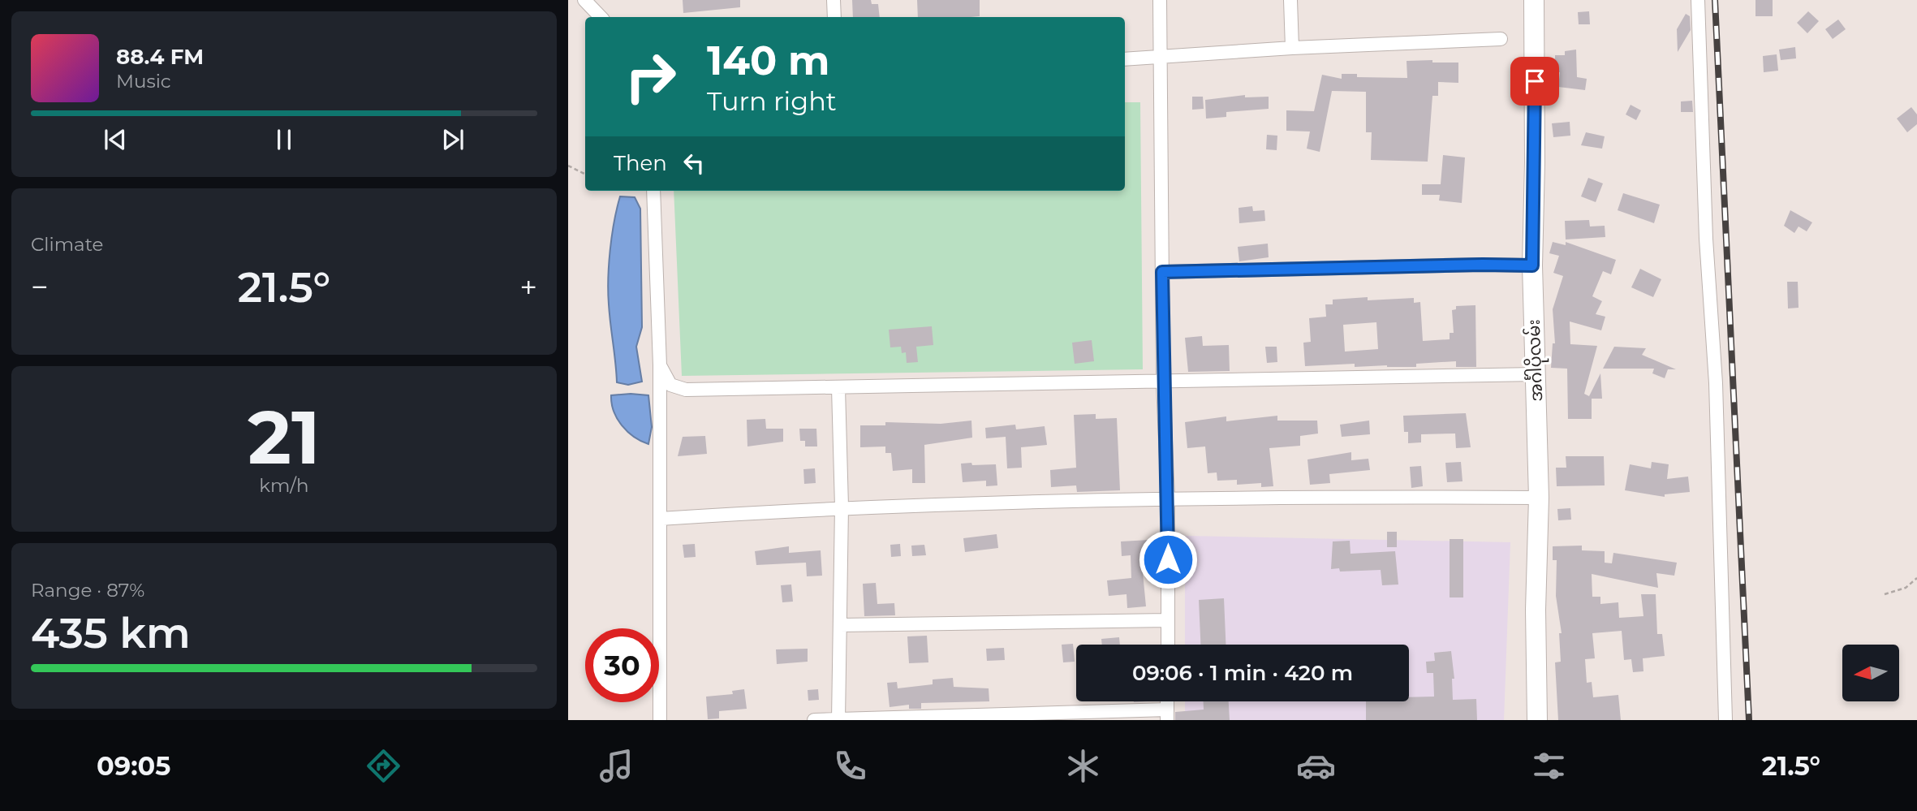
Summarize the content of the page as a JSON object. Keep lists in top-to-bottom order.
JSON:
{
  "streets": {
    "main road": ["အင်္ဂါပိုလမ်း"]
  },
  "north": "left",
  "page": {
    "turn": ["140 m", "Turn right"],
    "song": ["88.4 FM", "Music"],
    "then": "Then",
    "tile": [
      "Climate",
      ["21", "km/h"],
      ["Range · 87%", "435 km"]
    ],
    "heat": ["−", "21.5°", "+"],
    "limit": "30",
    "trip": "09:06 · 1 min · 420 m",
    "tabs": ["09:05", "21.5°"]
  }
}
